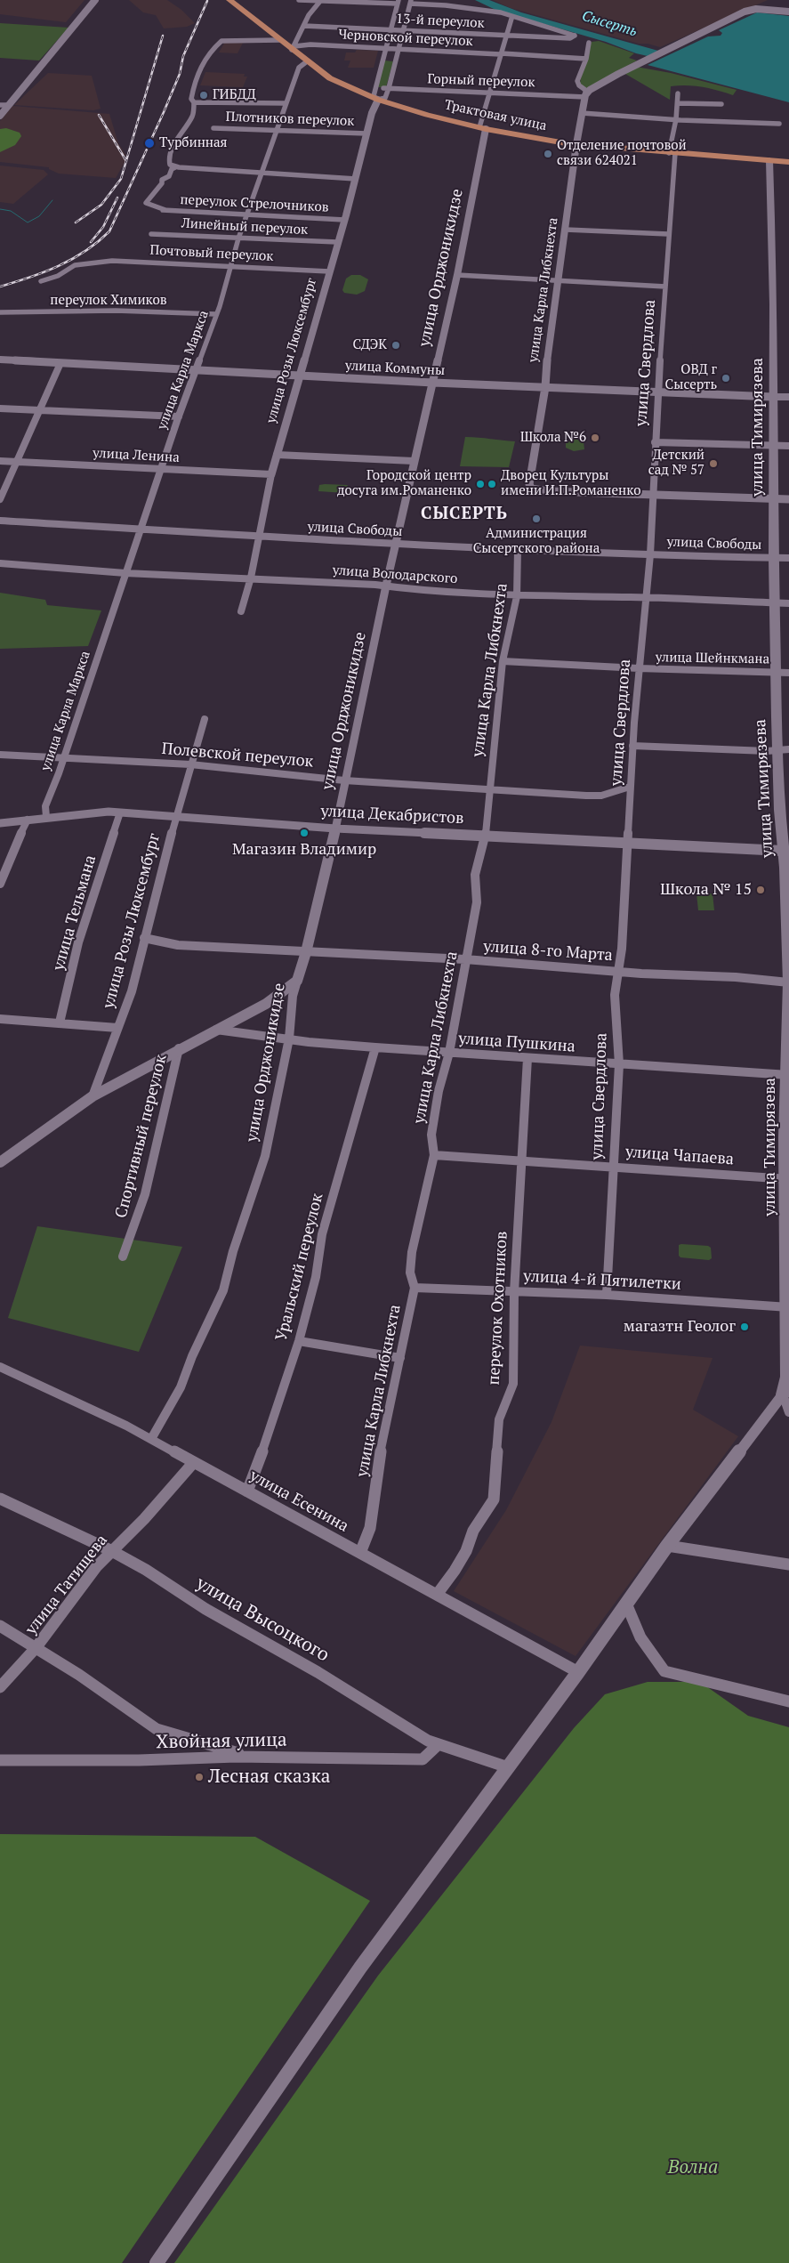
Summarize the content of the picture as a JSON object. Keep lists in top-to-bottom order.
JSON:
{
  "streets": {
    "main road": ["Трактовая улица", "улица Тимирязева"],
    "street": [
      "13-й переулок",
      "Черновской переулок",
      "Горный переулок",
      "Плотников переулок",
      "переулок Стрелочников",
      "Линейный переулок",
      "Почтовый переулок",
      "улица Орджоникидзе",
      "улица Карла Либкнехта",
      "переулок Химиков",
      "улица Розы Люксембург",
      "улица Свердлова",
      "улица Коммуны",
      "улица Карла Маркса",
      "улица Ленина",
      "улица Свободы",
      "улица Володарского",
      "улица Шейнкмана",
      "Полевской переулок",
      "улица Декабристов",
      "улица Тельмана",
      "улица 8-го Марта",
      "улица Пушкина",
      "Спортивный переулок",
      "улица Чапаева",
      "Уральский переулок",
      "улица 4-й Пятилетки",
      "переулок Охотников",
      "улица Есенина",
      "улица Татищева",
      "улица Высоцкого",
      "Хвойная улица"
    ]
  },
  "crossings": [
    ["Горный переулок", "улица Карла Либкнехта"],
    ["Трактовая улица", "улица Орджоникидзе"],
    ["Трактовая улица", "улица Карла Либкнехта"],
    ["Трактовая улица", "улица Розы Люксембург"],
    ["Трактовая улица", "улица Свердлова"],
    ["Трактовая улица", "улица Карла Маркса"],
    ["Трактовая улица", "улица Тимирязева"],
    ["Плотников переулок", "улица Розы Люксембург"],
    ["Плотников переулок", "улица Карла Маркса"],
    ["переулок Стрелочников", "улица Розы Люксембург"],
    ["переулок Стрелочников", "улица Карла Маркса"],
    ["Линейный переулок", "улица Розы Люксембург"],
    ["Линейный переулок", "улица Карла Маркса"],
    ["Почтовый переулок", "улица Розы Люксембург"],
    ["Почтовый переулок", "улица Карла Маркса"],
    ["улица Орджоникидзе", "улица Коммуны"],
    ["улица Орджоникидзе", "улица Свободы"],
    ["улица Орджоникидзе", "улица Володарского"],
    ["улица Орджоникидзе", "Полевской переулок"],
    ["улица Орджоникидзе", "улица Декабристов"],
    ["улица Орджоникидзе", "улица 8-го Марта"],
    ["улица Орджоникидзе", "улица Пушкина"],
    ["улица Орджоникидзе", "улица Есенина"],
    ["улица Карла Либкнехта", "улица Свердлова"],
    ["улица Карла Либкнехта", "улица Коммуны"],
    ["улица Карла Либкнехта", "улица Свободы"],
    ["улица Карла Либкнехта", "улица Володарского"],
    ["улица Карла Либкнехта", "улица Шейнкмана"],
    ["улица Карла Либкнехта", "Полевской переулок"],
    ["улица Карла Либкнехта", "улица Декабристов"],
    ["улица Карла Либкнехта", "улица 8-го Марта"],
    ["улица Карла Либкнехта", "улица Пушкина"],
    ["улица Карла Либкнехта", "улица Чапаева"],
    ["улица Карла Либкнехта", "улица 4-й Пятилетки"],
    ["улица Карла Либкнехта", "улица Есенина"],
    ["переулок Химиков", "улица Карла Маркса"],
    ["улица Розы Люксембург", "улица Коммуны"],
    ["улица Розы Люксембург", "улица Ленина"],
    ["улица Розы Люксембург", "улица Свободы"],
    ["улица Розы Люксембург", "улица Володарского"],
    ["улица Розы Люксембург", "Полевской переулок"],
    ["улица Розы Люксембург", "улица Декабристов"],
    ["улица Розы Люксембург", "улица 8-го Марта"],
    ["улица Свердлова", "улица Коммуны"],
    ["улица Свердлова", "улица Свободы"],
    ["улица Свердлова", "улица Володарского"],
    ["улица Свердлова", "улица Шейнкмана"],
    ["улица Свердлова", "Полевской переулок"],
    ["улица Свердлова", "улица Декабристов"],
    ["улица Свердлова", "улица 8-го Марта"],
    ["улица Свердлова", "улица Пушкина"],
    ["улица Свердлова", "улица Чапаева"],
    ["улица Свердлова", "улица 4-й Пятилетки"],
    ["улица Коммуны", "улица Карла Маркса"],
    ["улица Коммуны", "улица Тимирязева"],
    ["улица Карла Маркса", "улица Ленина"],
    ["улица Карла Маркса", "улица Свободы"],
    ["улица Карла Маркса", "улица Володарского"],
    ["улица Карла Маркса", "Полевской переулок"],
    ["улица Карла Маркса", "улица Декабристов"],
    ["улица Тимирязева", "улица Свободы"],
    ["улица Тимирязева", "улица Володарского"],
    ["улица Тимирязева", "улица Шейнкмана"],
    ["улица Тимирязева", "улица Декабристов"],
    ["улица Тимирязева", "улица 8-го Марта"],
    ["улица Тимирязева", "улица Пушкина"],
    ["улица Тимирязева", "улица Чапаева"],
    ["улица Тимирязева", "улица 4-й Пятилетки"],
    ["улица Декабристов", "улица Тельмана"],
    ["улица Пушкина", "Уральский переулок"],
    ["улица Пушкина", "переулок Охотников"],
    ["улица Чапаева", "переулок Охотников"],
    ["Уральский переулок", "улица Есенина"],
    ["улица 4-й Пятилетки", "переулок Охотников"],
    ["переулок Охотников", "улица Есенина"],
    ["улица Есенина", "улица Татищева"],
    ["улица Татищева", "улица Высоцкого"],
    ["улица Высоцкого", "Хвойная улица"]
  ],
  "districts": ["СЫСЕРТЬ"],
  "water": ["Сысерть"],
  "parks": ["Волна"],
  "places": [
    "ГИБДД",
    "Турбинная",
    "Отделение почтовой связи 624021",
    "СДЭК",
    "ОВД г Сысерть",
    "Школа №6",
    "Детский сад № 57",
    "Городской центр досуга им.Романенко",
    "Дворец Культуры имени И.П.Романенко",
    "Администрация Сысертского района",
    "Магазин Владимир",
    "Школа № 15",
    "магазтн Геолог",
    "Лесная сказка"
  ]
}
